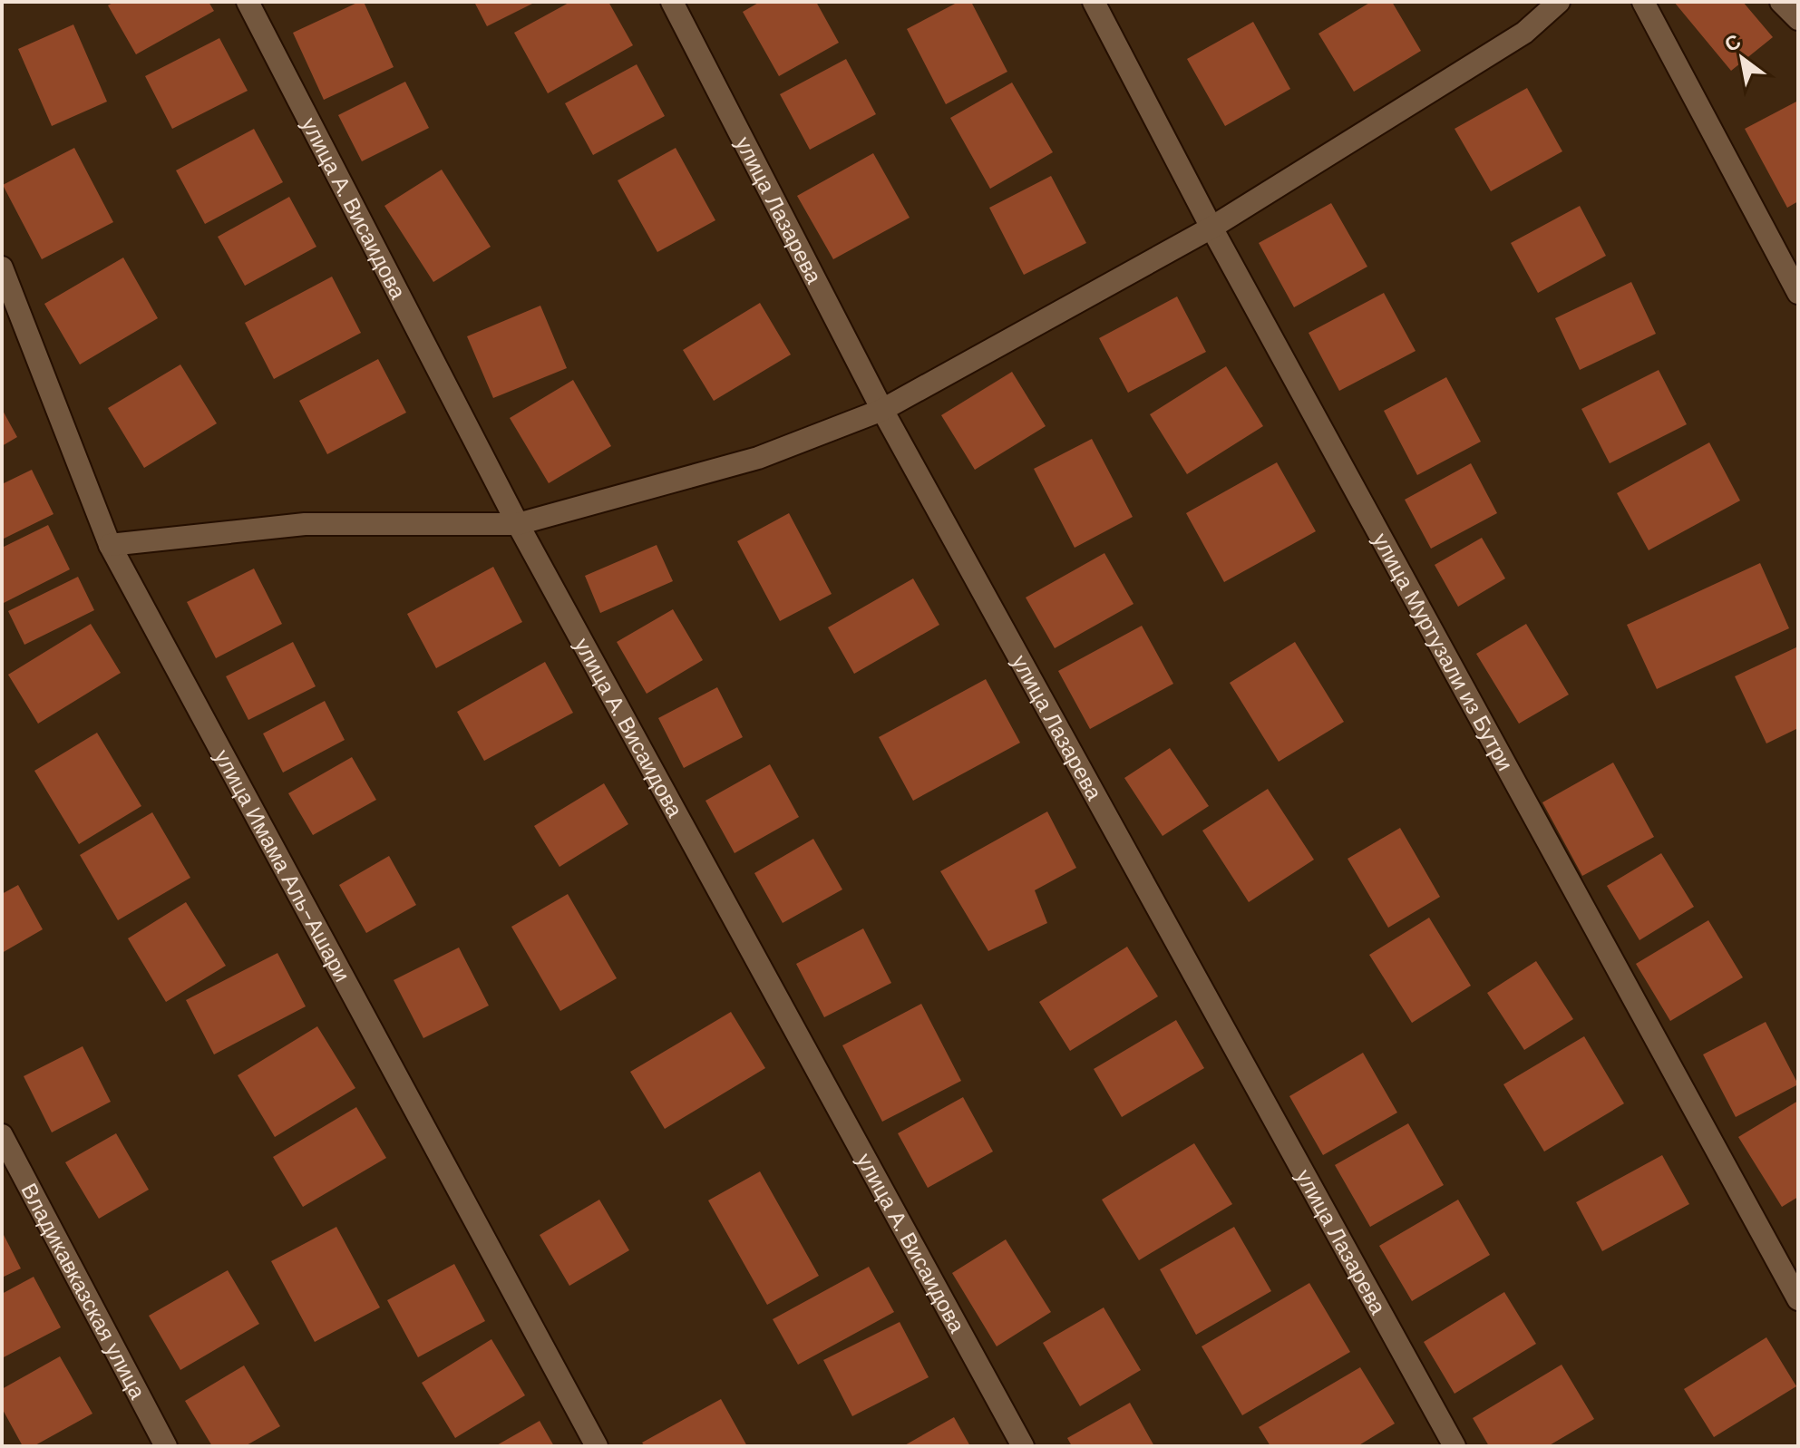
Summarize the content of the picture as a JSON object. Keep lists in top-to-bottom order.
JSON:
{
  "streets": {
    "street": [
      "улица А. Висаидова",
      "улица Лазарева",
      "улица Муртузали из Бутри",
      "улица Имама Аль-Ашари",
      "Владикавказская улица"
    ]
  },
  "north": "top left"
}
